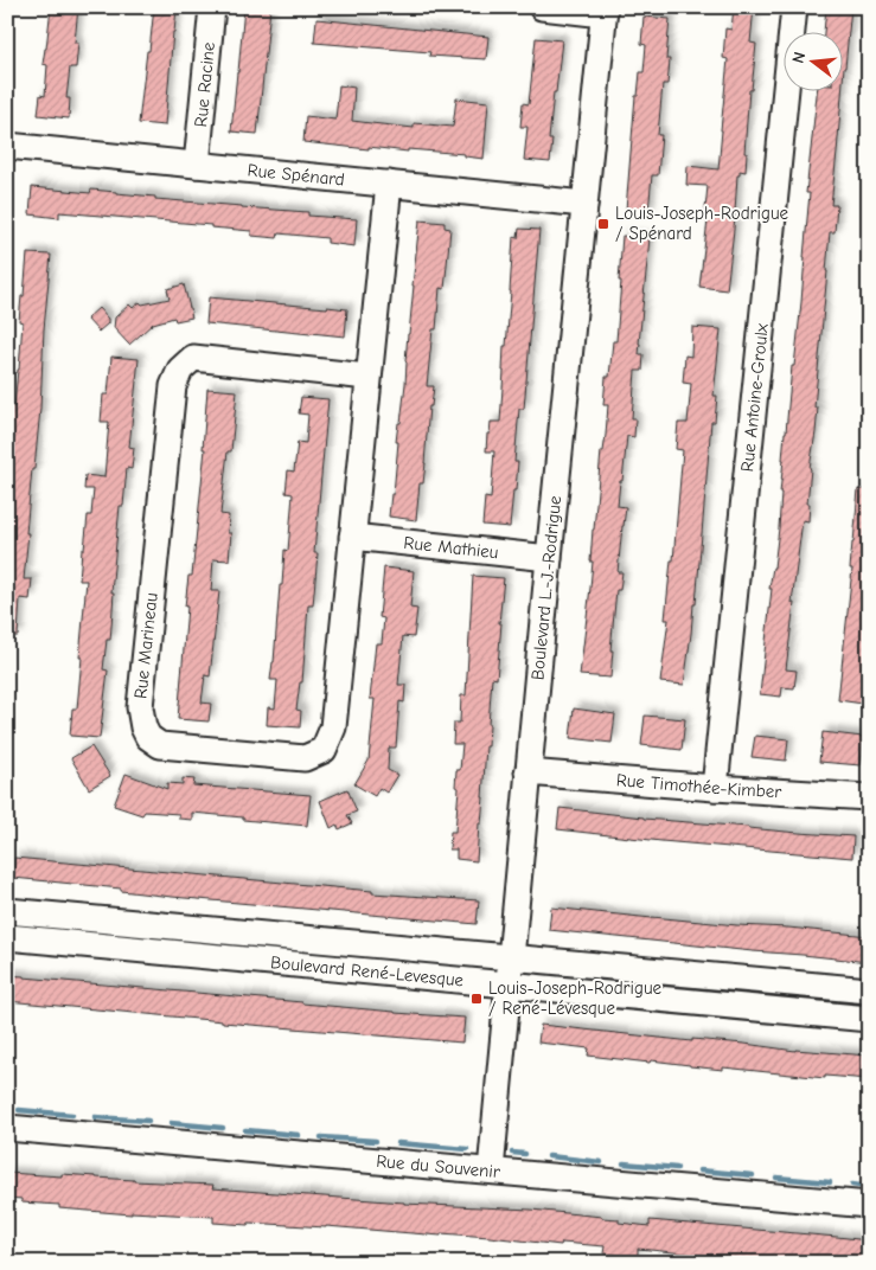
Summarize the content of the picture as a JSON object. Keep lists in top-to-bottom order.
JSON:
{
  "streets": {
    "street": [
      "Rue Racine",
      "Rue Spénard",
      "Rue Antoine-Groulx",
      "Rue Mathieu",
      "Boulevard L.-J.-Rodrigue",
      "Rue Marineau",
      "Rue Timothée-Kimber",
      "Boulevard René-Levesque",
      "Rue du Souvenir"
    ]
  },
  "crossings": [
    ["Rue Racine", "Rue Spénard"],
    ["Rue Spénard", "Boulevard L.-J.-Rodrigue"],
    ["Rue Spénard", "Rue Marineau"],
    ["Rue Antoine-Groulx", "Rue Timothée-Kimber"],
    ["Rue Mathieu", "Boulevard L.-J.-Rodrigue"],
    ["Rue Mathieu", "Rue Marineau"],
    ["Boulevard L.-J.-Rodrigue", "Rue Timothée-Kimber"],
    ["Boulevard L.-J.-Rodrigue", "Boulevard René-Levesque"],
    ["Boulevard L.-J.-Rodrigue", "Rue du Souvenir"]
  ],
  "places": {
    "transit": ["Louis-Joseph-Rodrigue / Spénard", "Louis-Joseph-Rodrigue / René-Lévesque"]
  },
  "north": "left"
}
